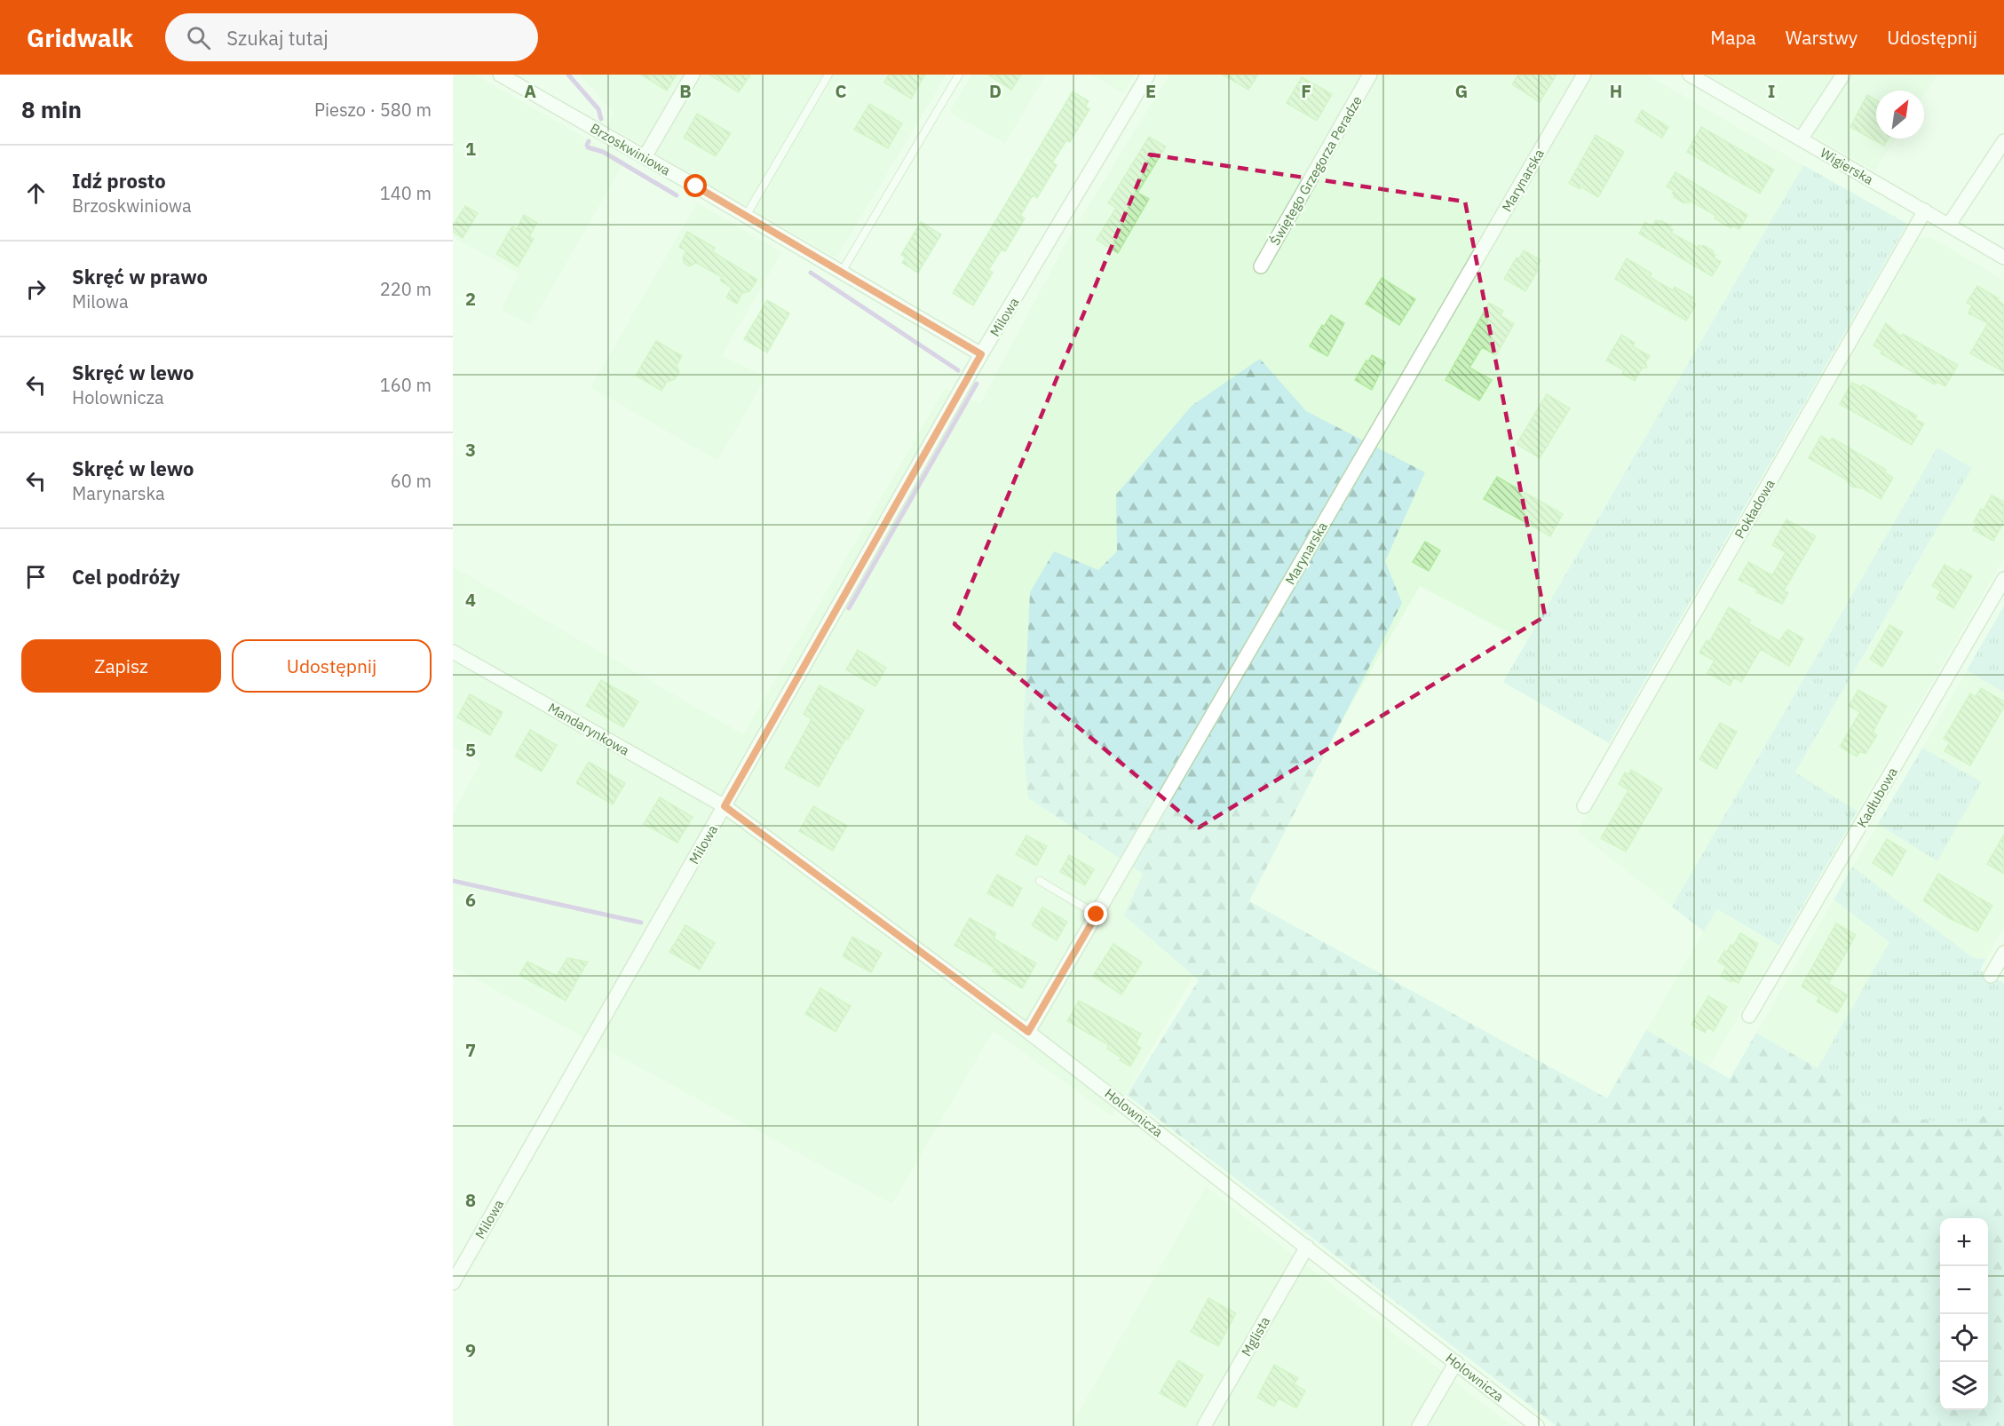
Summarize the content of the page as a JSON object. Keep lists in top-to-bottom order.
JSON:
{
  "streets": {
    "street": [
      "Brzoskwiniowa",
      "Wigierska",
      "Świętego Grzegorza Peradze",
      "Marynarska",
      "Milowa",
      "Pokładowa",
      "Mandarynkowa",
      "Kadłubowa",
      "Holownicza",
      "Mglista"
    ]
  },
  "crossings": [
    ["Brzoskwiniowa", "Milowa"],
    ["Wigierska", "Pokładowa"],
    ["Marynarska", "Holownicza"],
    ["Milowa", "Mandarynkowa"],
    ["Milowa", "Holownicza"],
    ["Mandarynkowa", "Holownicza"],
    ["Holownicza", "Mglista"]
  ],
  "north": "top right",
  "page": {
    "header": "Gridwalk",
    "search": "Szukaj tutaj",
    "nav": ["Mapa", "Warstwy", "Udostępnij"],
    "heading": ["8 min", "Pieszo · 580 m"],
    "list": [
      ["Idź prosto", "Brzoskwiniowa", "140 m"],
      ["Skręć w prawo", "Milowa", "220 m"],
      ["Skręć w lewo", "Holownicza", "160 m"],
      ["Skręć w lewo", "Marynarska", "60 m"],
      "Cel podróży"
    ],
    "buttons": ["Zapisz", "Udostępnij"],
    "map_buttons": ["+", "−"]
  },
  "grid": {
    "columns": [
      "A",
      "B",
      "C",
      "D",
      "E",
      "F",
      "G",
      "H",
      "I"
    ],
    "rows": [
      "1",
      "2",
      "3",
      "4",
      "5",
      "6",
      "7",
      "8",
      "9"
    ]
  }
}
